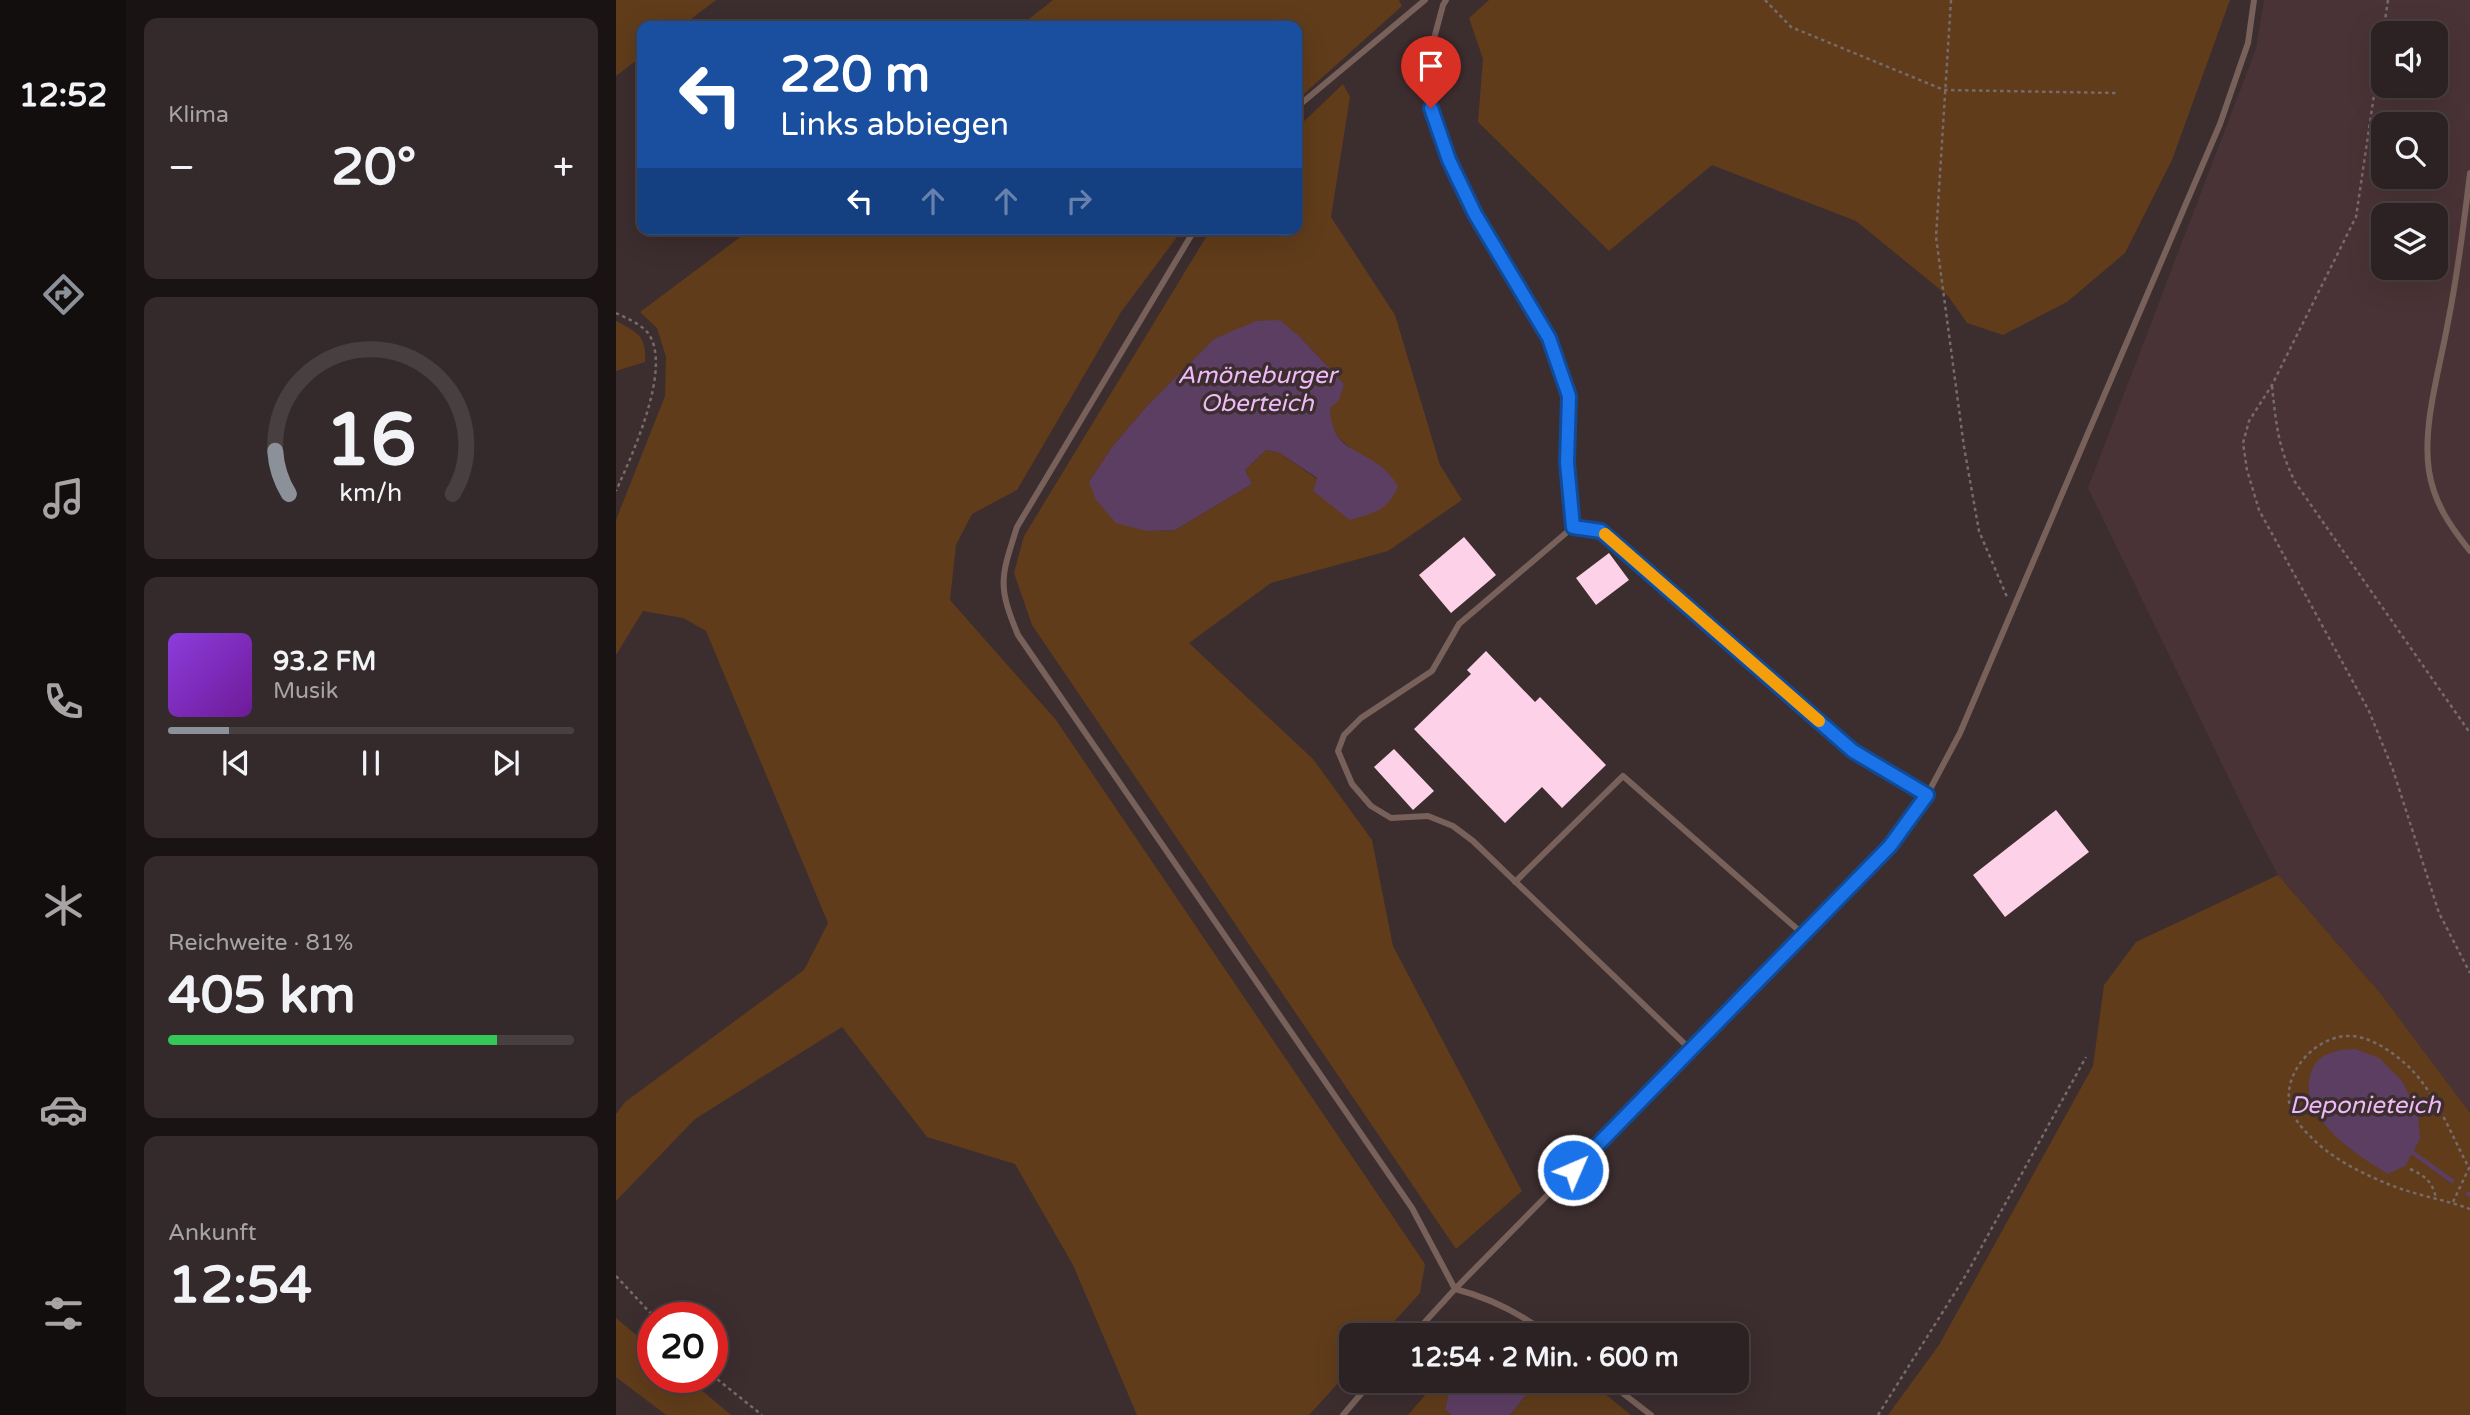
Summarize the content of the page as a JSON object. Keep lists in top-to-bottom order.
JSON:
{
  "water": ["Amöneburger Oberteich", "Deponieteich"],
  "page": {
    "tabs": "12:52",
    "tile": [
      "Klima",
      ["Reichweite · 81%", "405 km"],
      ["Ankunft", "12:54"]
    ],
    "turn": ["220 m", "Links abbiegen"],
    "heat": ["−", "20°", "+"],
    "song": ["93.2 FM", "Musik"],
    "limit": "20",
    "trip": "12:54 · 2 Min. · 600 m",
    "gauge": ["16", "km/h"]
  }
}
